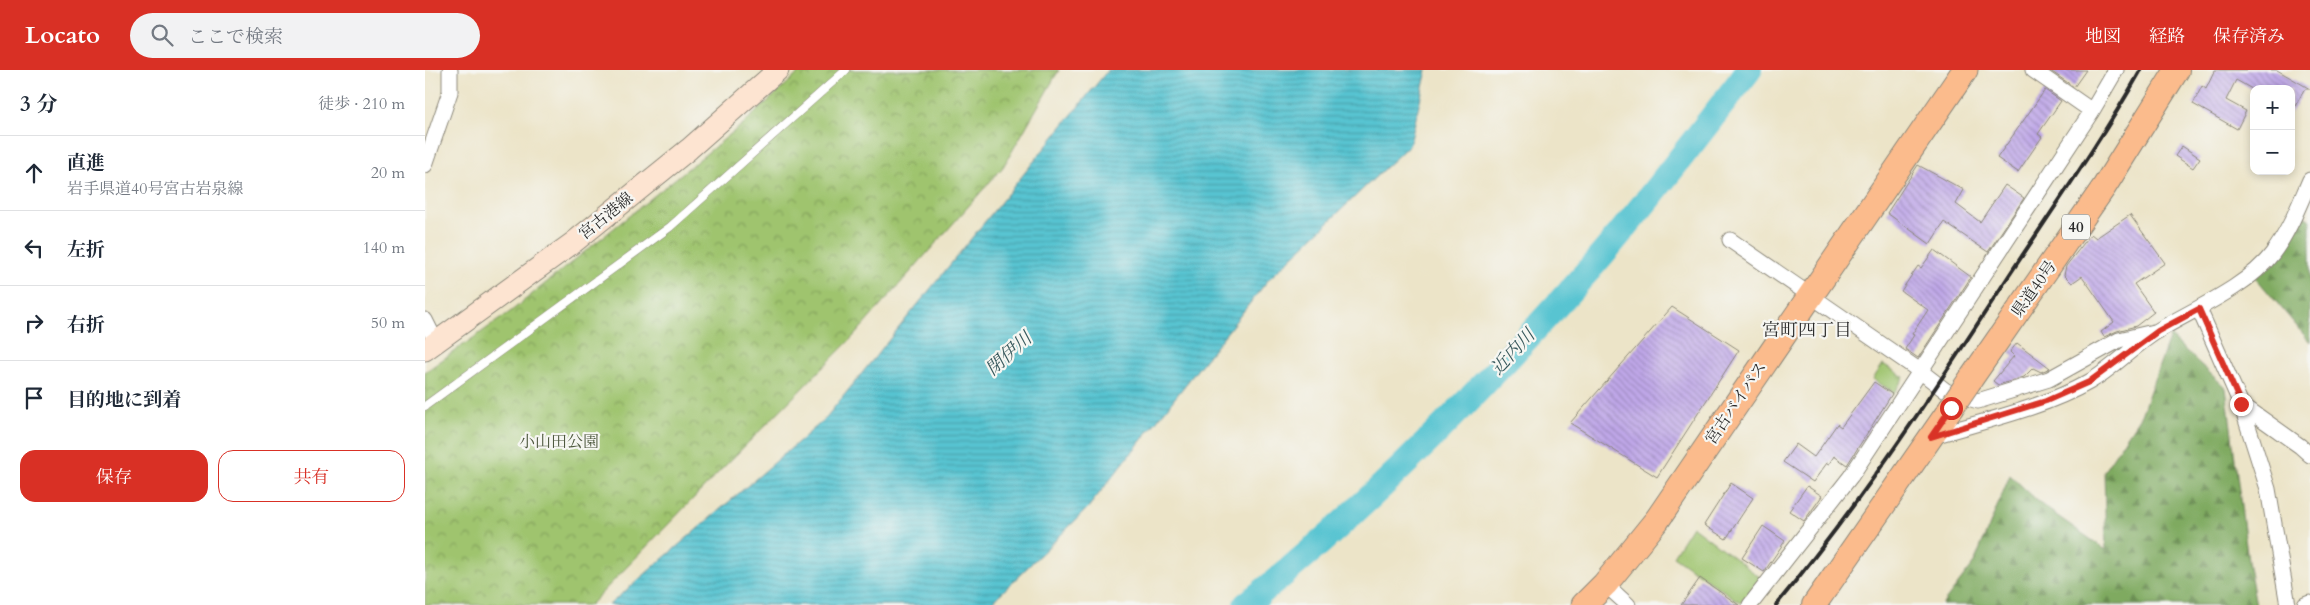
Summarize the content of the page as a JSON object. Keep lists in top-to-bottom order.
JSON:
{
  "streets": {
    "highway": ["宮古バイパス"],
    "main road": ["宮古港線", "40", "県道40号"]
  },
  "crossings": [
    ["40", "県道40号"]
  ],
  "districts": ["宮町四丁目"],
  "water": ["近内川", "閉伊川"],
  "parks": ["小山田公園"],
  "page": {
    "header": "Locato",
    "search": "ここで検索",
    "nav": ["地図", "経路", "保存済み"],
    "heading": ["3 分", "徒歩 · 210 m"],
    "map_buttons": ["+", "−"],
    "list": [
      ["直進", "岩手県道40号宮古岩泉線", "20 m"],
      ["左折", "140 m"],
      ["右折", "50 m"],
      "目的地に到着"
    ],
    "buttons": ["保存", "共有"]
  }
}
